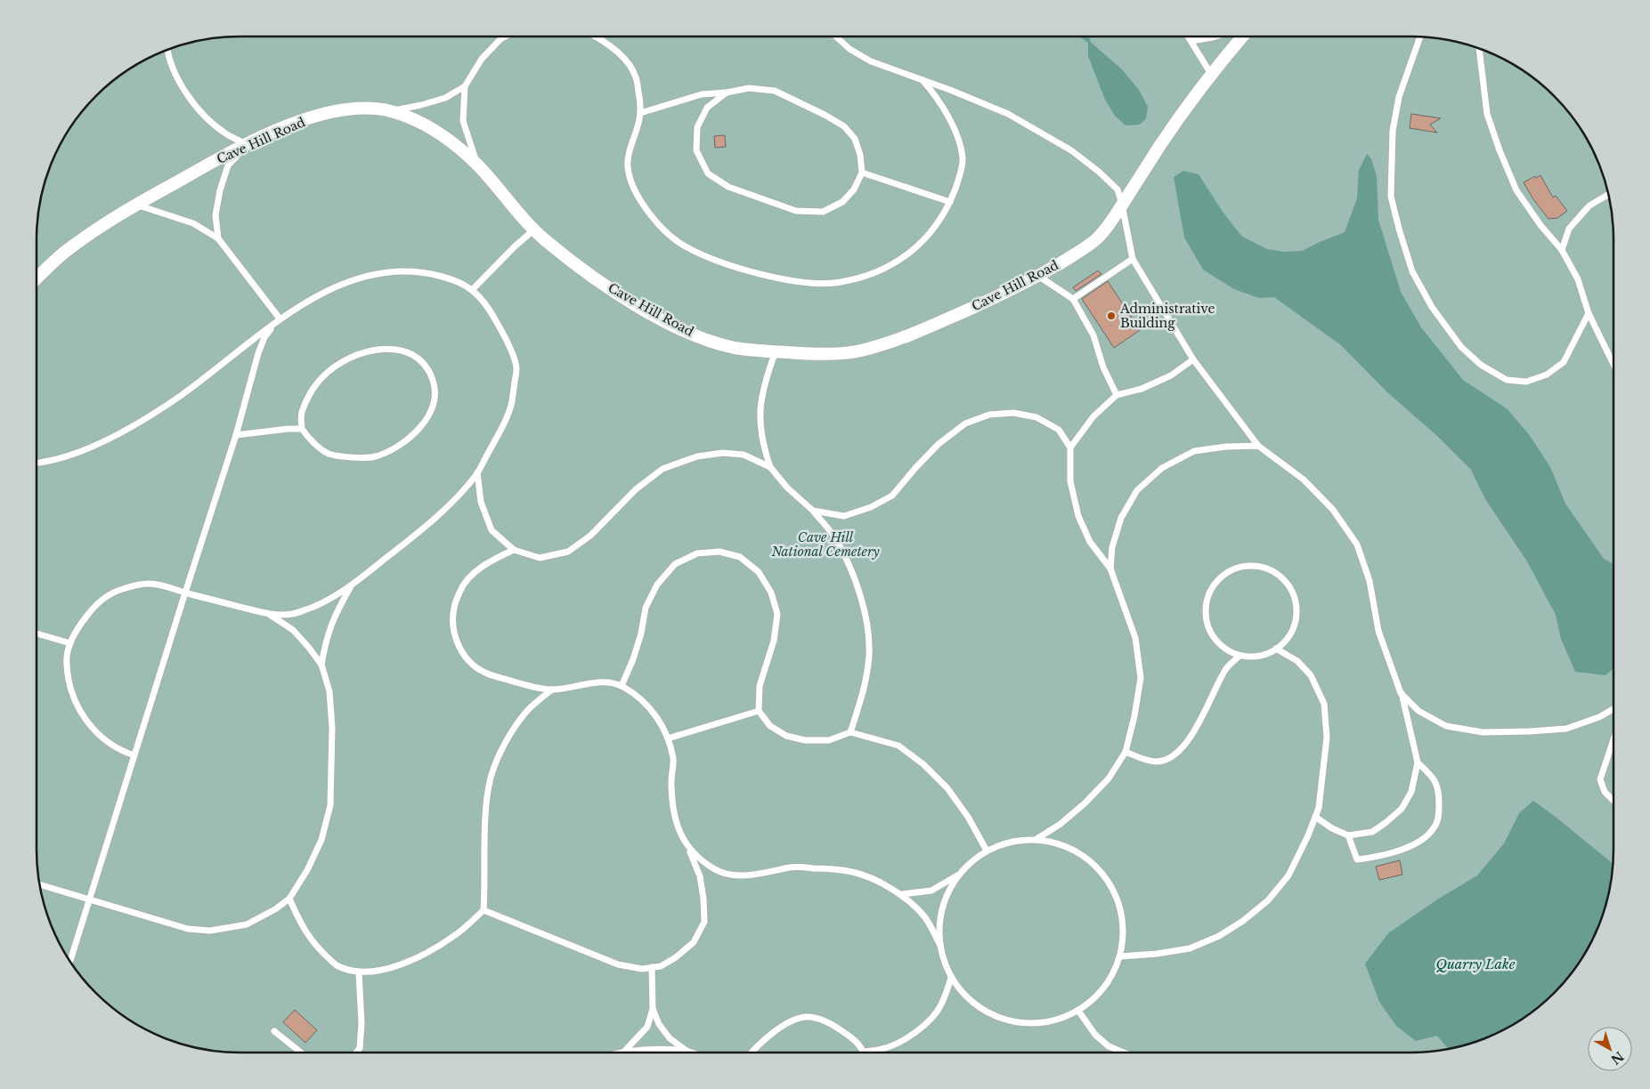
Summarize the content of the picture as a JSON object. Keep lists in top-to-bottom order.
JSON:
{
  "streets": {
    "street": ["Cave Hill Road"]
  },
  "water": ["Quarry Lake"],
  "parks": ["Cave Hill National Cemetery"],
  "places": ["Administrative Building"],
  "north": "bottom right"
}
